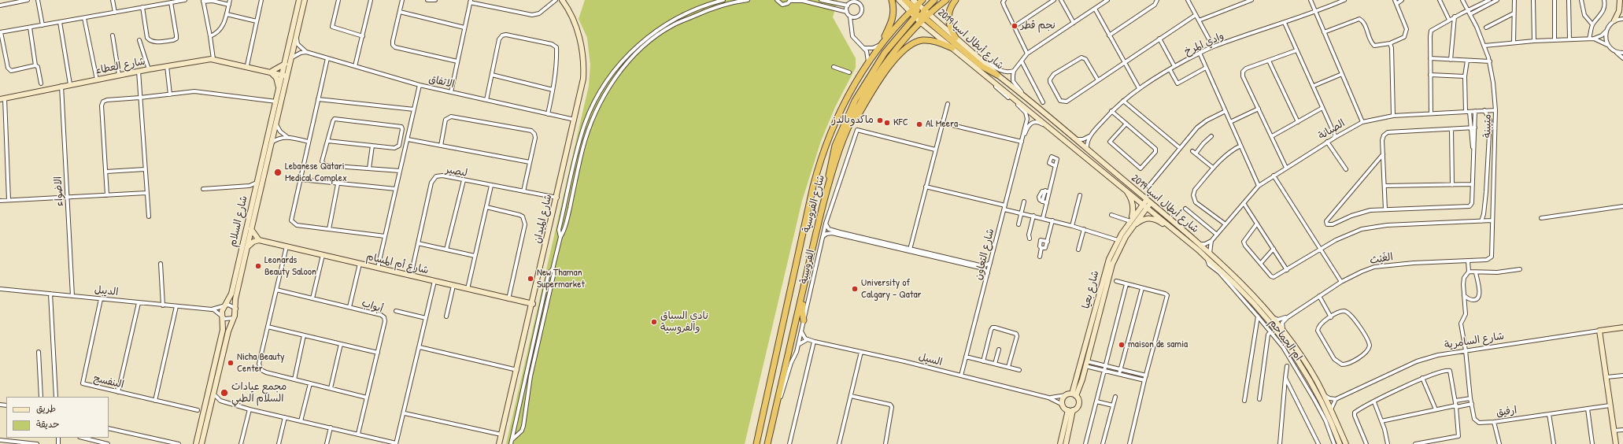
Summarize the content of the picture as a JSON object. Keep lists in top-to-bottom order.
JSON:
{
  "streets": {
    "highway": ["شارع الفروسية"],
    "main road": [
      "شارع أبطال اسيا 2019",
      "شارع العطاء",
      "شارع الميدان",
      "شارع السلام",
      "شارع أم المسام",
      "شارع بعيا",
      "شارع السامرية"
    ],
    "street": [
      "وادي المرخ",
      "الاتفاق",
      "متيبنة",
      "الصبانة",
      "لبصير",
      "الاضواء",
      "شارع التعاون",
      "الغَيْث",
      "الفروسية",
      "الديبل",
      "أبواب",
      "ام الجماجم",
      "السيل",
      "البنفسج",
      "ارفيق"
    ]
  },
  "crossings": [
    ["شارع أبطال اسيا 2019", "شارع الفروسية"],
    ["شارع أبطال اسيا 2019", "شارع التعاون"],
    ["شارع أبطال اسيا 2019", "الغَيْث"],
    ["شارع أبطال اسيا 2019", "شارع بعيا"],
    ["شارع أبطال اسيا 2019", "ام الجماجم"],
    ["شارع العطاء", "الاضواء"],
    ["شارع العطاء", "شارع السلام"],
    ["الاتفاق", "شارع الميدان"],
    ["متيبنة", "الصبانة"],
    ["متيبنة", "الغَيْث"],
    ["لبصير", "شارع الميدان"],
    ["لبصير", "شارع أم المسام"],
    ["الاضواء", "الديبل"],
    ["شارع الفروسية", "الفروسية"],
    ["شارع الميدان", "شارع أم المسام"],
    ["شارع السلام", "الديبل"],
    ["شارع التعاون", "السيل"],
    ["شارع بعيا", "السيل"],
    ["الديبل", "البنفسج"],
    ["شارع السامرية", "ارفيق"]
  ],
  "places": [
    "نجم قطر",
    "ماكدونالدز",
    "KFC",
    "Al Meera",
    "Lebanese Qatari Medical Complex",
    "Leonards Beauty Saloon",
    "New Thaman Supermarket",
    "University of Calgary - Qatar",
    "نادي السباق والفروسية",
    "maison de samia",
    "Nicha Beauty Center",
    "مجمع عيادات السلام الطبي"
  ],
  "legend": ["طريق", "حديقة"]
}
